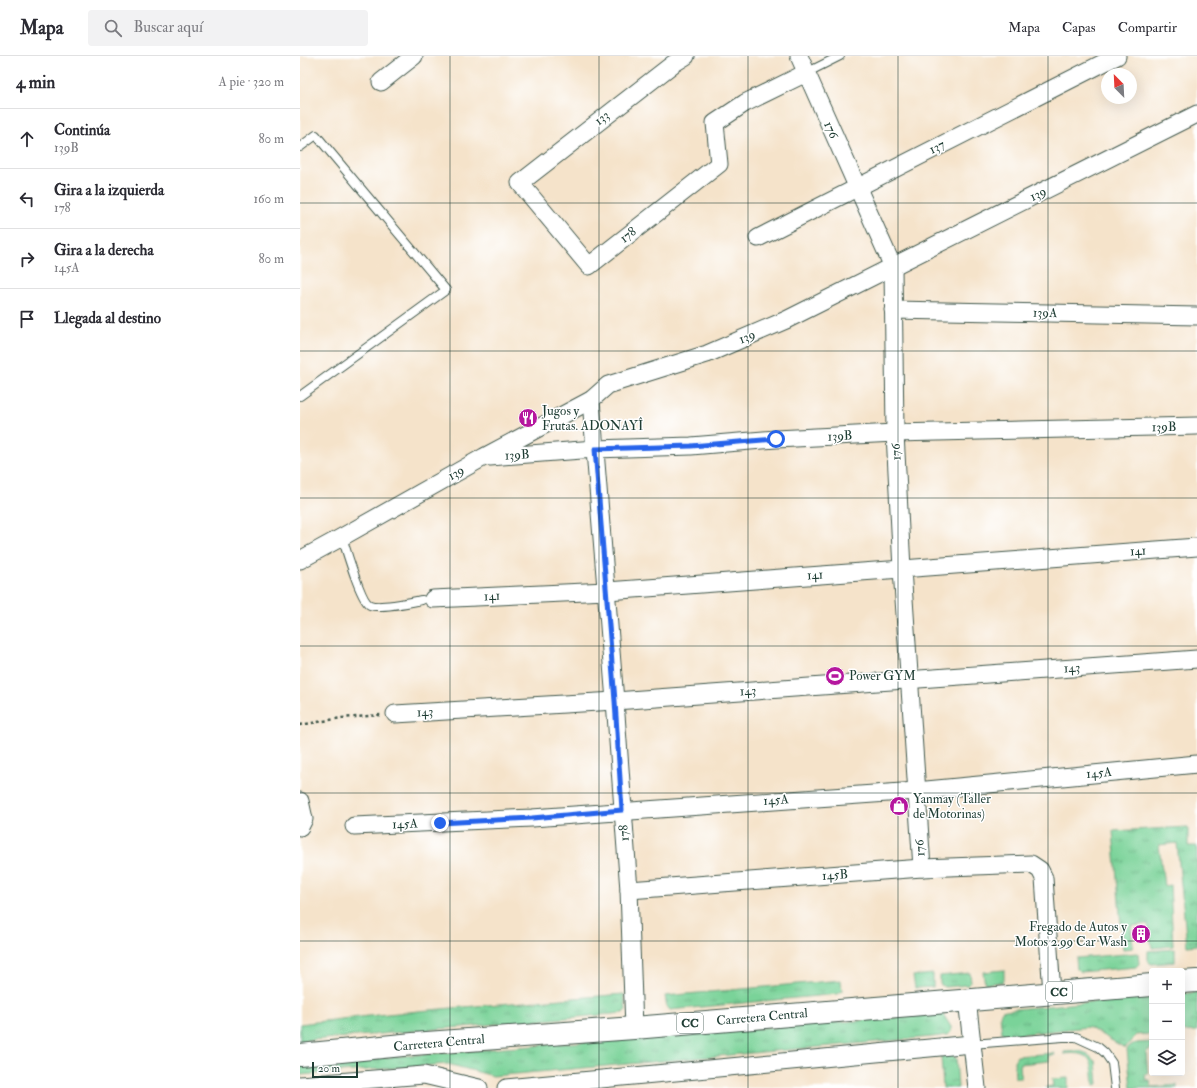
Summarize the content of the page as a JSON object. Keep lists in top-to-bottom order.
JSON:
{
  "streets": {
    "main road": ["CC", "Carretera Central"],
    "street": [
      "133",
      "176",
      "137",
      "139",
      "178",
      "139A",
      "139B",
      "141",
      "143",
      "145A",
      "145B"
    ]
  },
  "crossings": [
    ["133", "178"],
    ["176", "137"],
    ["176", "139"],
    ["176", "178"],
    ["176", "139A"],
    ["176", "139B"],
    ["176", "141"],
    ["176", "143"],
    ["176", "145A"],
    ["176", "145B"],
    ["139", "178"],
    ["139", "139B"],
    ["178", "139B"],
    ["178", "141"],
    ["178", "143"],
    ["178", "145A"],
    ["178", "145B"],
    ["178", "Carretera Central"],
    ["145B", "Carretera Central"]
  ],
  "places": {
    "restaurant": ["Jugos y Frutas. ADONAYÎ"],
    "sports": ["Power GYM"],
    "shop": ["Yanmay (Taller de Motorinas)"],
    "building": ["Fregado de Autos y Motos 2.99 Car Wash"]
  },
  "scale_bar": "20 m",
  "north": "top left",
  "page": {
    "header": "Mapa",
    "search": "Buscar aquí",
    "nav": ["Mapa", "Capas", "Compartir"],
    "heading": ["4 min", "A pie · 320 m"],
    "list": [
      ["Continúa", "139B", "80 m"],
      ["Gira a la izquierda", "178", "160 m"],
      ["Gira a la derecha", "145A", "80 m"],
      "Llegada al destino"
    ],
    "map_buttons": ["+", "−"],
    "scale": "20 m"
  }
}
